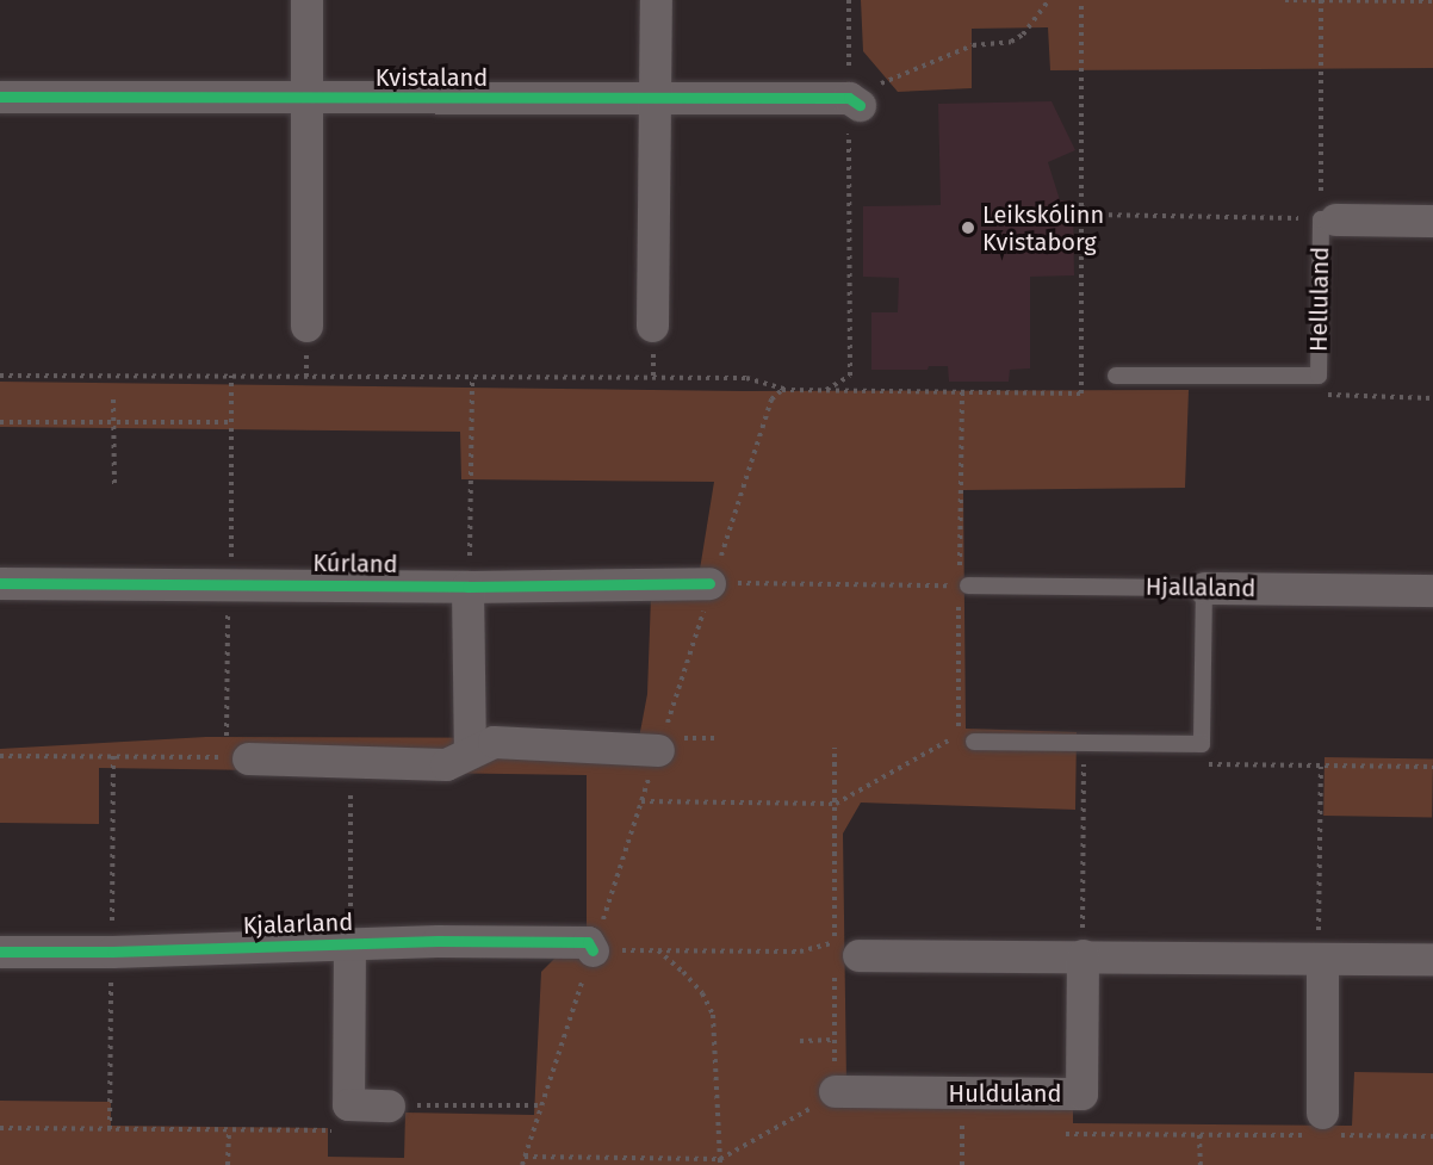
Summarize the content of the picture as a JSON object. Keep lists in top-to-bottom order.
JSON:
{
  "streets": {
    "street": [
      "Kvistaland",
      "Helluland",
      "Kúrland",
      "Hjallaland",
      "Kjalarland",
      "Hulduland"
    ]
  },
  "places": ["Leikskólinn Kvistaborg"]
}
